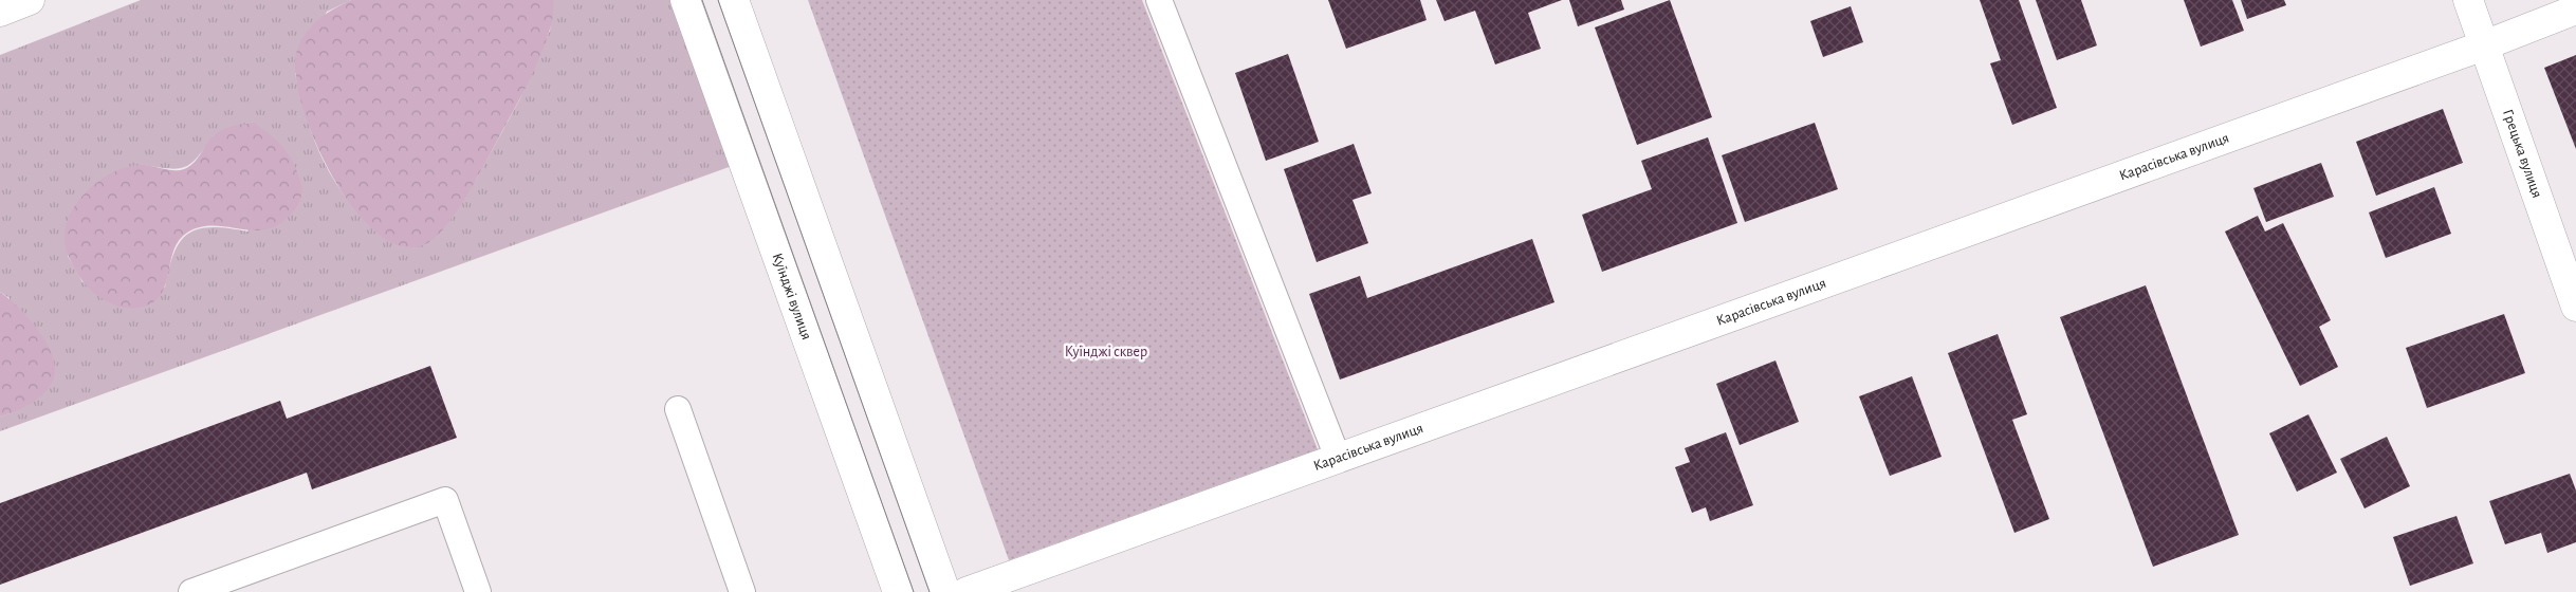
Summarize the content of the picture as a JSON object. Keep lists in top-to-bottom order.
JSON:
{
  "streets": {
    "main road": ["Грецька вулиця", "Карасівська вулиця", "Куїнджі вулиця"]
  },
  "crossings": [
    ["Грецька вулиця", "Карасівська вулиця"]
  ],
  "parks": ["Куїнджі сквер"]
}
